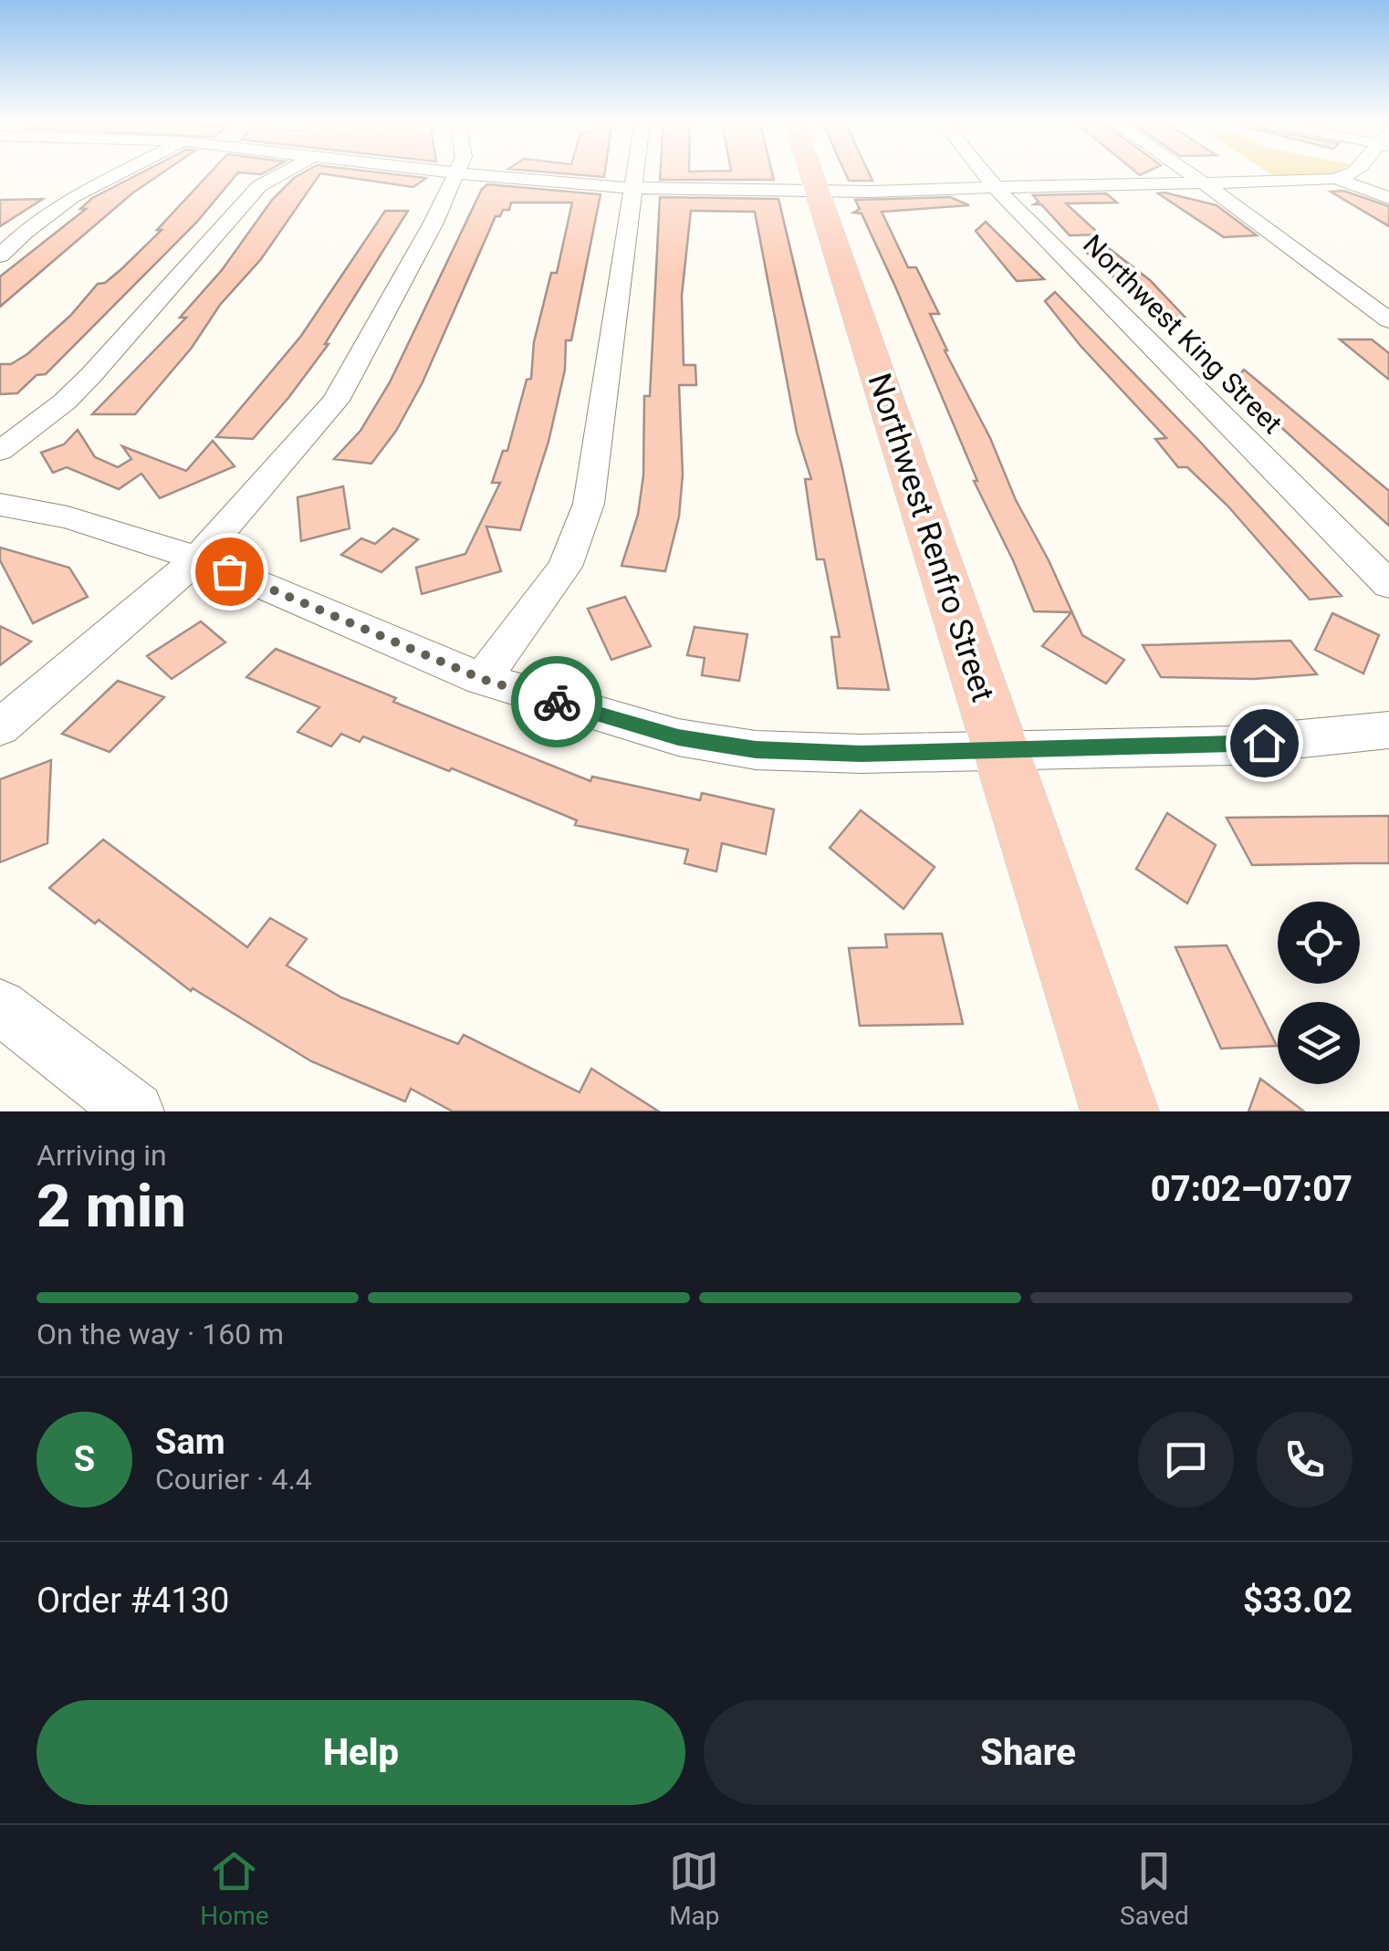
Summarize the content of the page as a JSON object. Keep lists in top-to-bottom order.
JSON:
{
  "streets": {
    "main road": ["Northwest Renfro Street"],
    "street": ["Northwest King Street"]
  },
  "page": {
    "heading": ["2 min", "Arriving in", "07:02–07:07"],
    "panel": [
      "Sam",
      "Courier · 4.4",
      "Order #4130",
      "$33.02"
    ],
    "bar": "On the way · 160 m",
    "round": "S",
    "buttons": ["Help", "Share"],
    "tabs": ["Home", "Map", "Saved"]
  }
}
